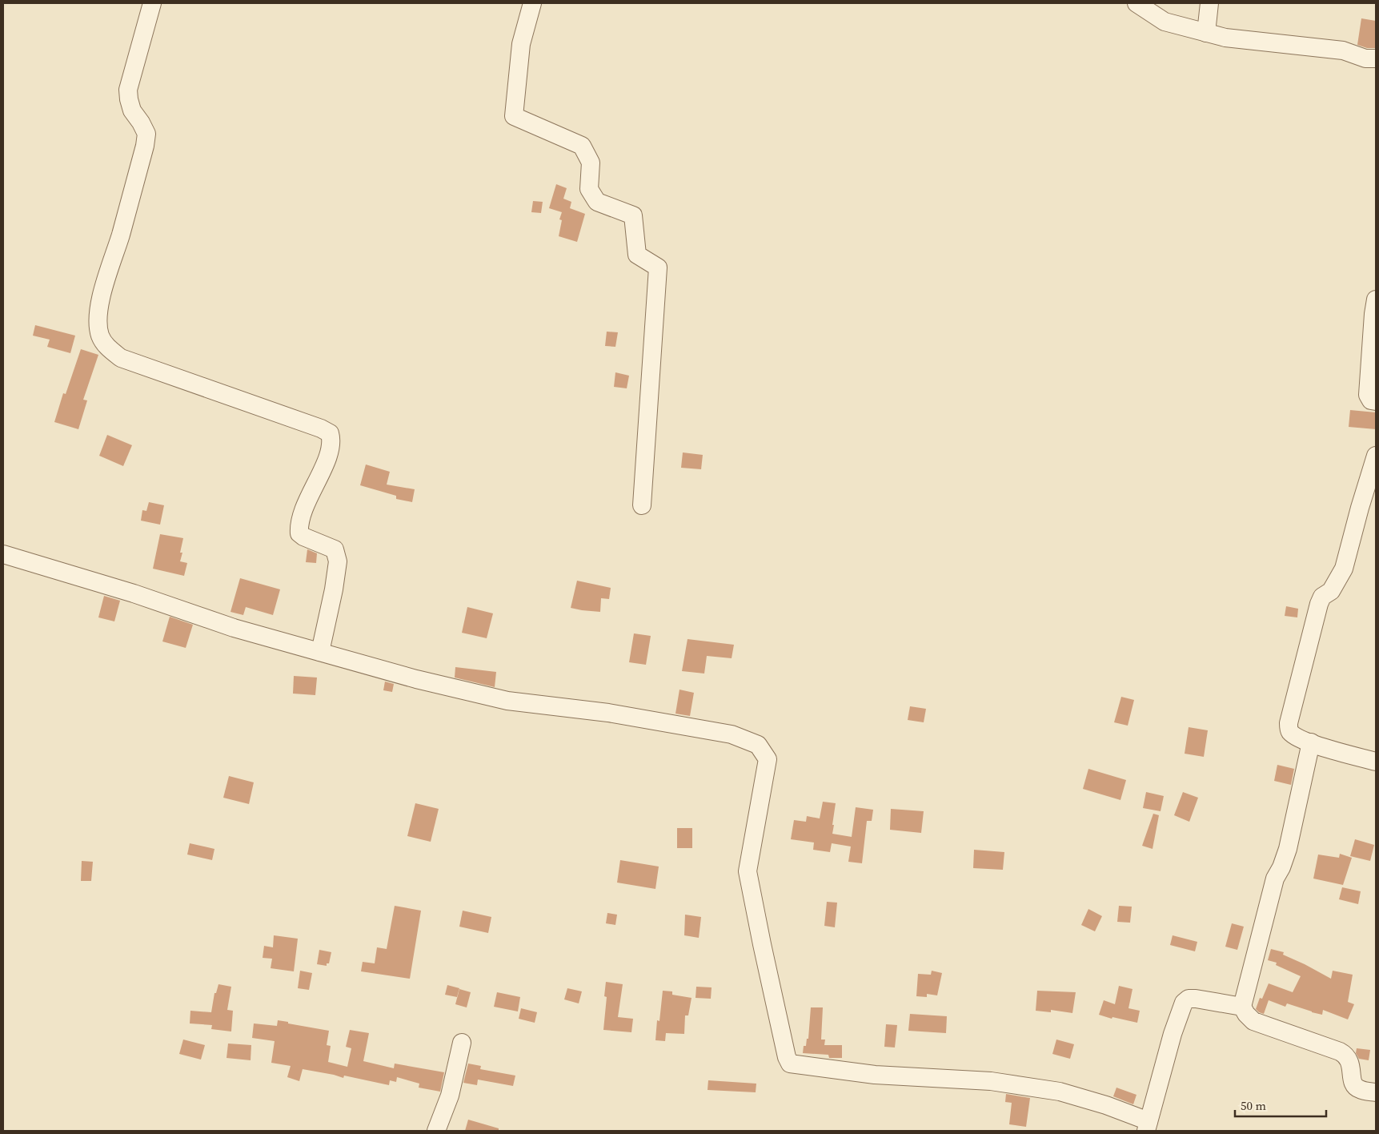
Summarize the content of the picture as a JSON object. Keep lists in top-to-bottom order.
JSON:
{
  "scale_bar": "50 m"
}
